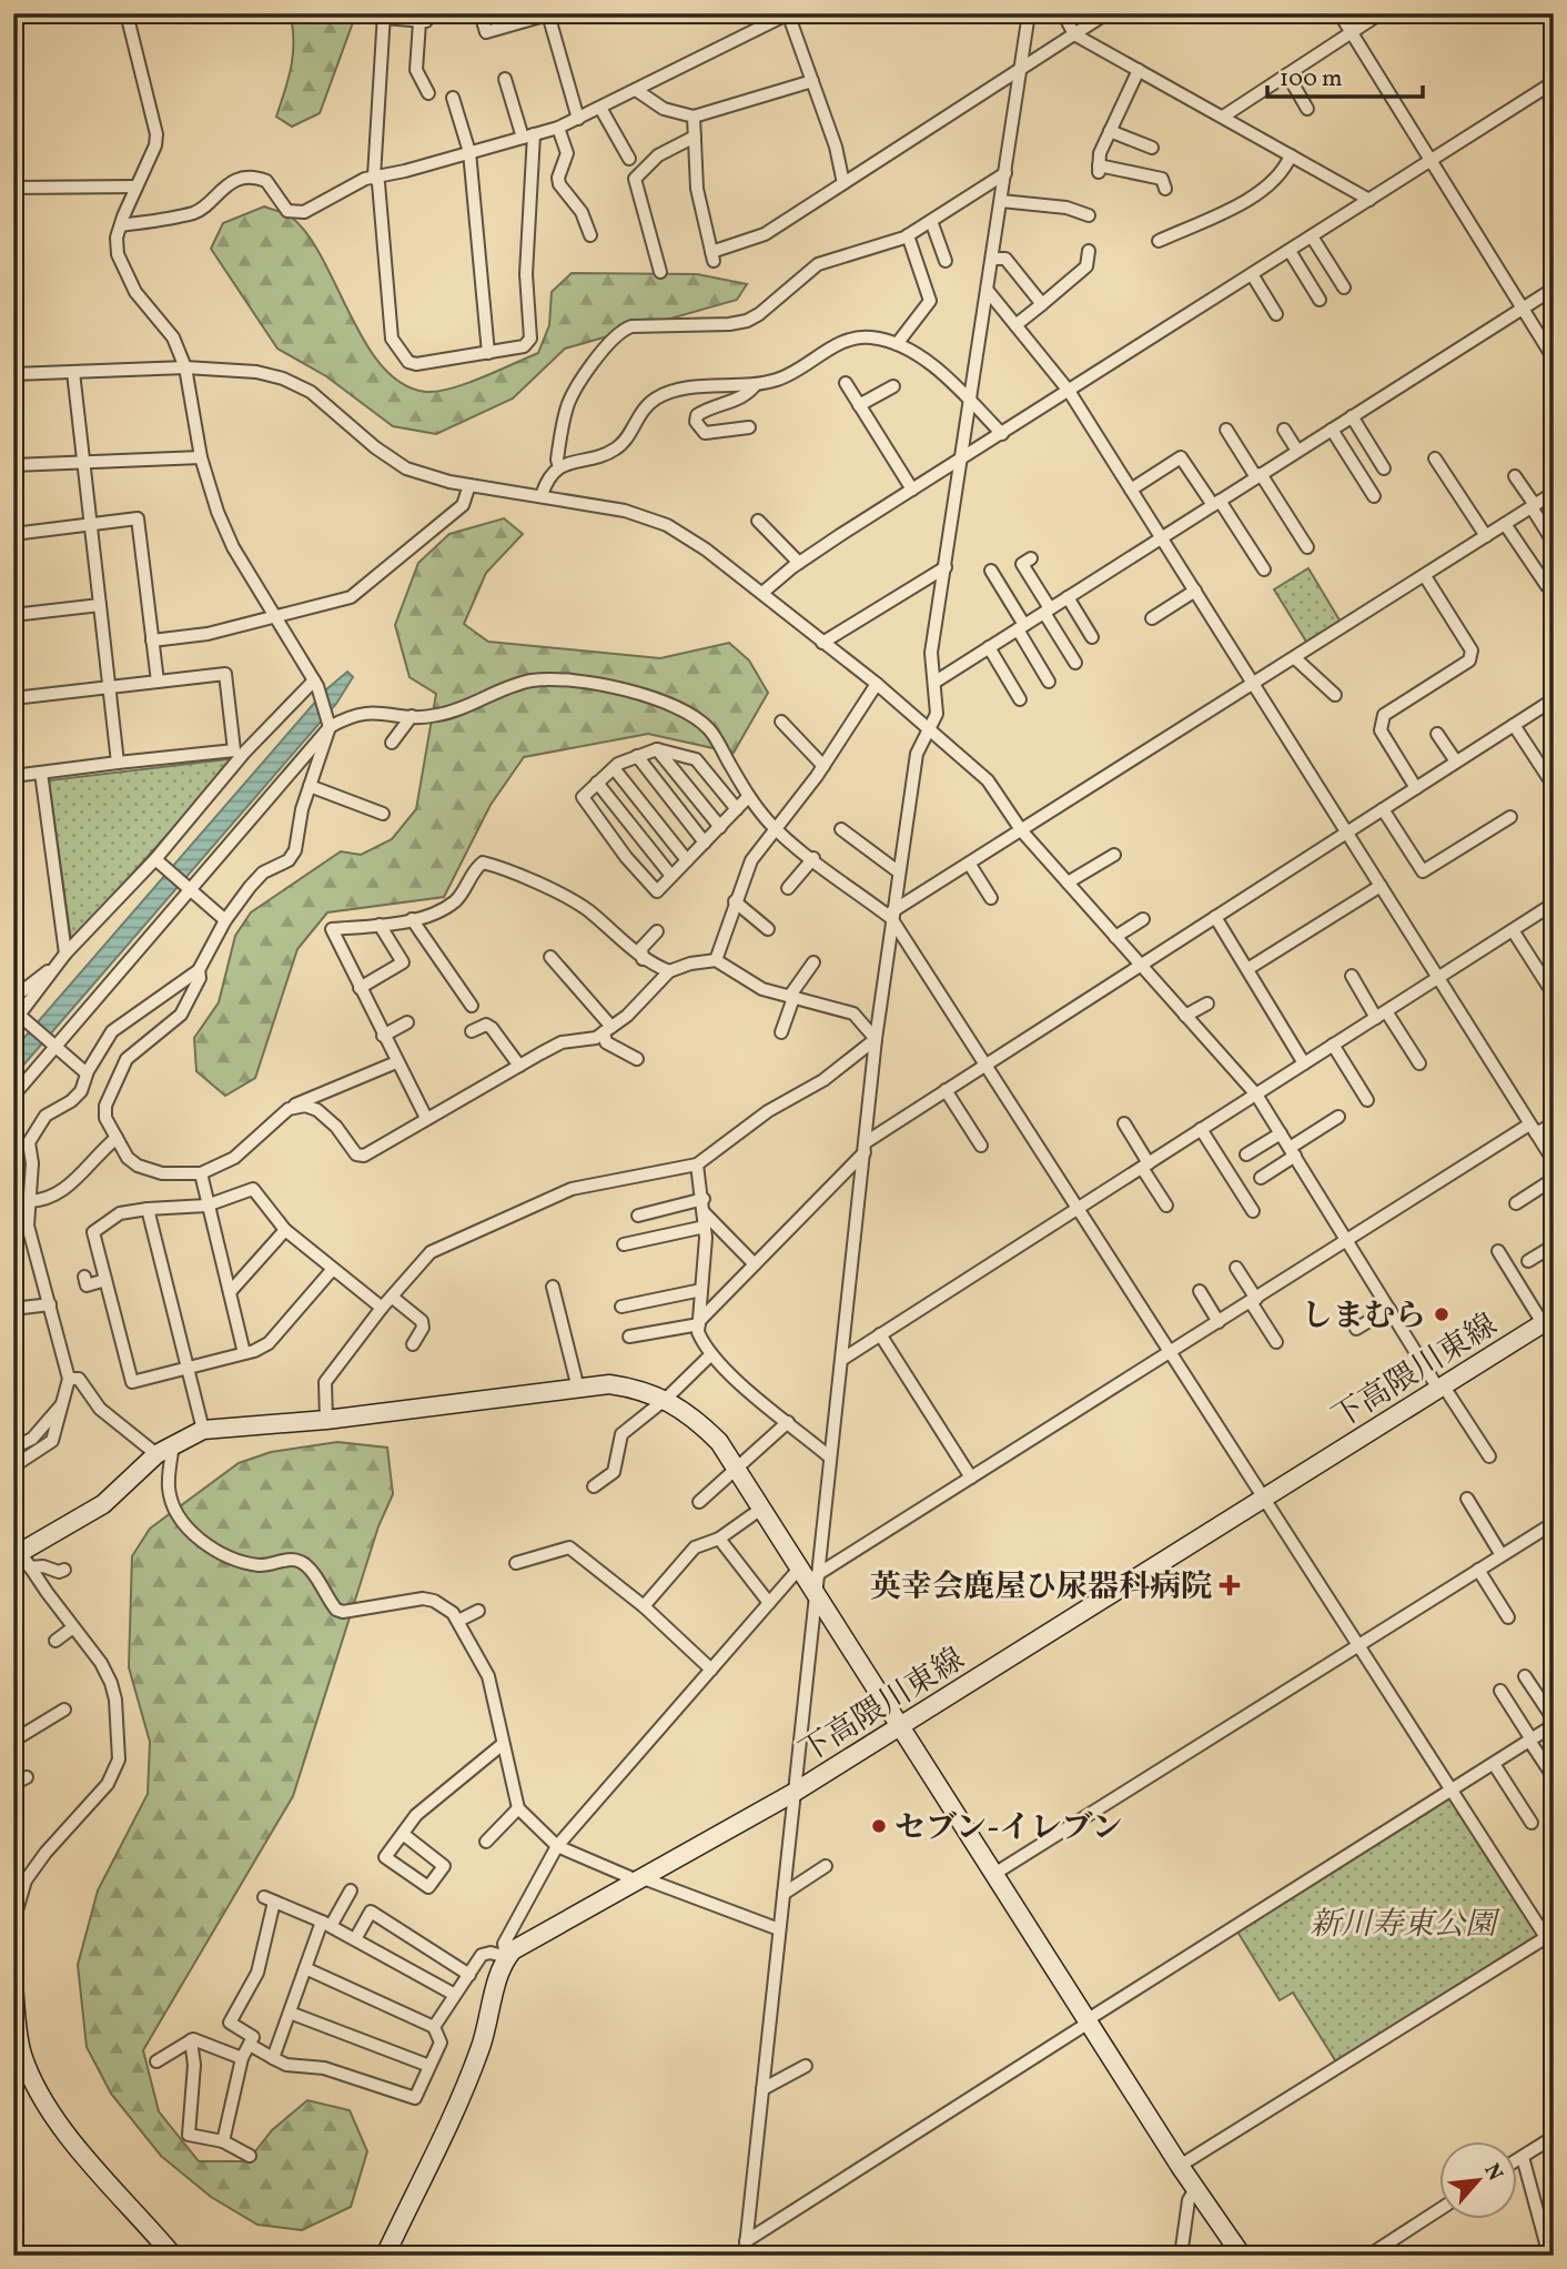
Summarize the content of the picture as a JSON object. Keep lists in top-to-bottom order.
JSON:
{
  "streets": {
    "street": ["下高隈川東線"]
  },
  "parks": ["新川寿東公園"],
  "places": {
    "other": ["しまむら", "セブン-イレブン"],
    "health": ["英幸会鹿屋ひ尿器科病院"]
  },
  "scale_bar": "100 m",
  "north": "top right"
}
